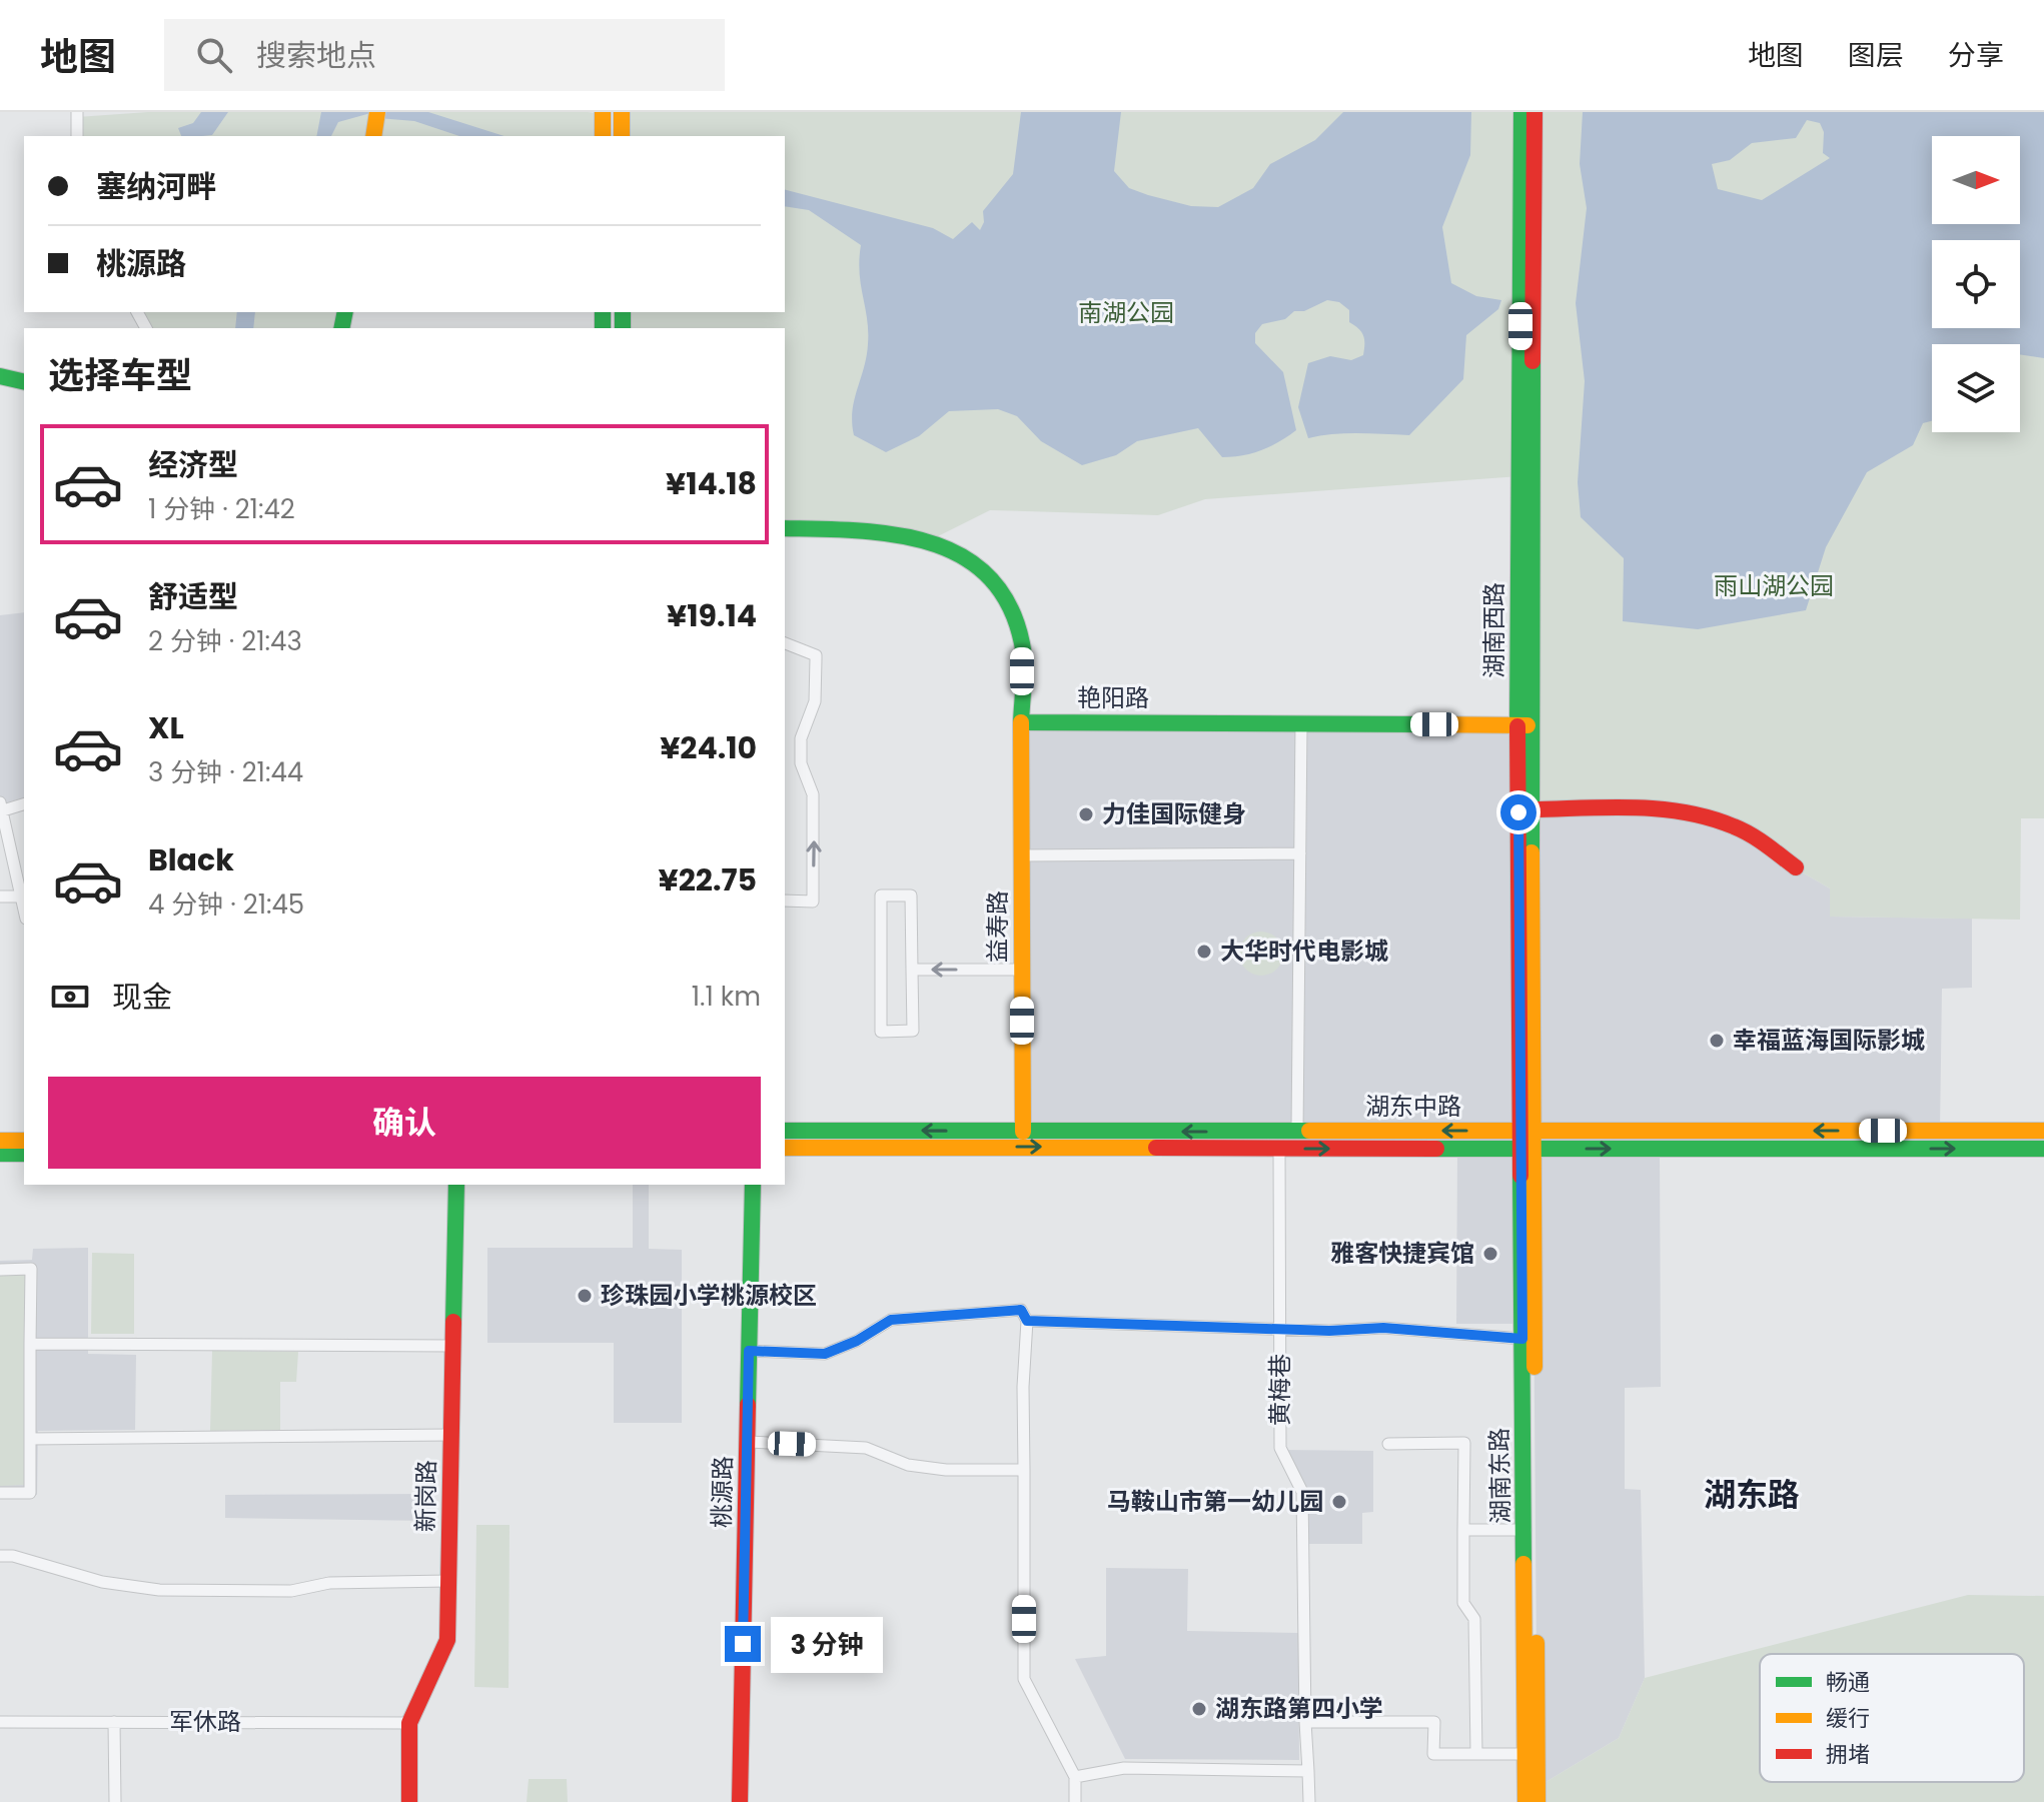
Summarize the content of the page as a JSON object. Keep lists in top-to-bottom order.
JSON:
{
  "streets": {
    "main road": [
      "湖南西路",
      "艳阳路",
      "益寿路",
      "湖东中路",
      "湖南东路",
      "桃源路",
      "新岗路"
    ],
    "street": ["黄梅巷", "军休路"]
  },
  "crossings": [
    ["湖南西路", "艳阳路"],
    ["湖南西路", "湖东中路"],
    ["艳阳路", "益寿路"],
    ["益寿路", "湖东中路"],
    ["湖东中路", "黄梅巷"],
    ["湖东中路", "湖南东路"],
    ["新岗路", "军休路"]
  ],
  "districts": ["湖东路"],
  "parks": ["南湖公园", "雨山湖公园"],
  "places": [
    "力佳国际健身",
    "大华时代电影城",
    "幸福蓝海国际影城",
    "雅客快捷宾馆",
    "珍珠园小学桃源校区",
    "马鞍山市第一幼儿园",
    "湖东路第四小学"
  ],
  "legend": ["畅通", "缓行", "拥堵"],
  "north": "right",
  "page": {
    "header": "地图",
    "search": "搜索地点",
    "nav": ["地图", "图层", "分享"],
    "banner": ["塞纳河畔", "桃源路"],
    "heading": "选择车型",
    "list": [
      {
        "name": "经济型",
        "note": "1 分钟 · 21:42",
        "value": "¥14.18"
      },
      {
        "name": "舒适型",
        "note": "2 分钟 · 21:43",
        "value": "¥19.14"
      },
      {
        "name": "XL",
        "note": "3 分钟 · 21:44",
        "value": "¥24.10"
      },
      {
        "name": "Black",
        "note": "4 分钟 · 21:45",
        "value": "¥22.75"
      }
    ],
    "pay": ["现金", "1.1 km"],
    "buttons": "确认",
    "bubble": "3 分钟"
  }
}
